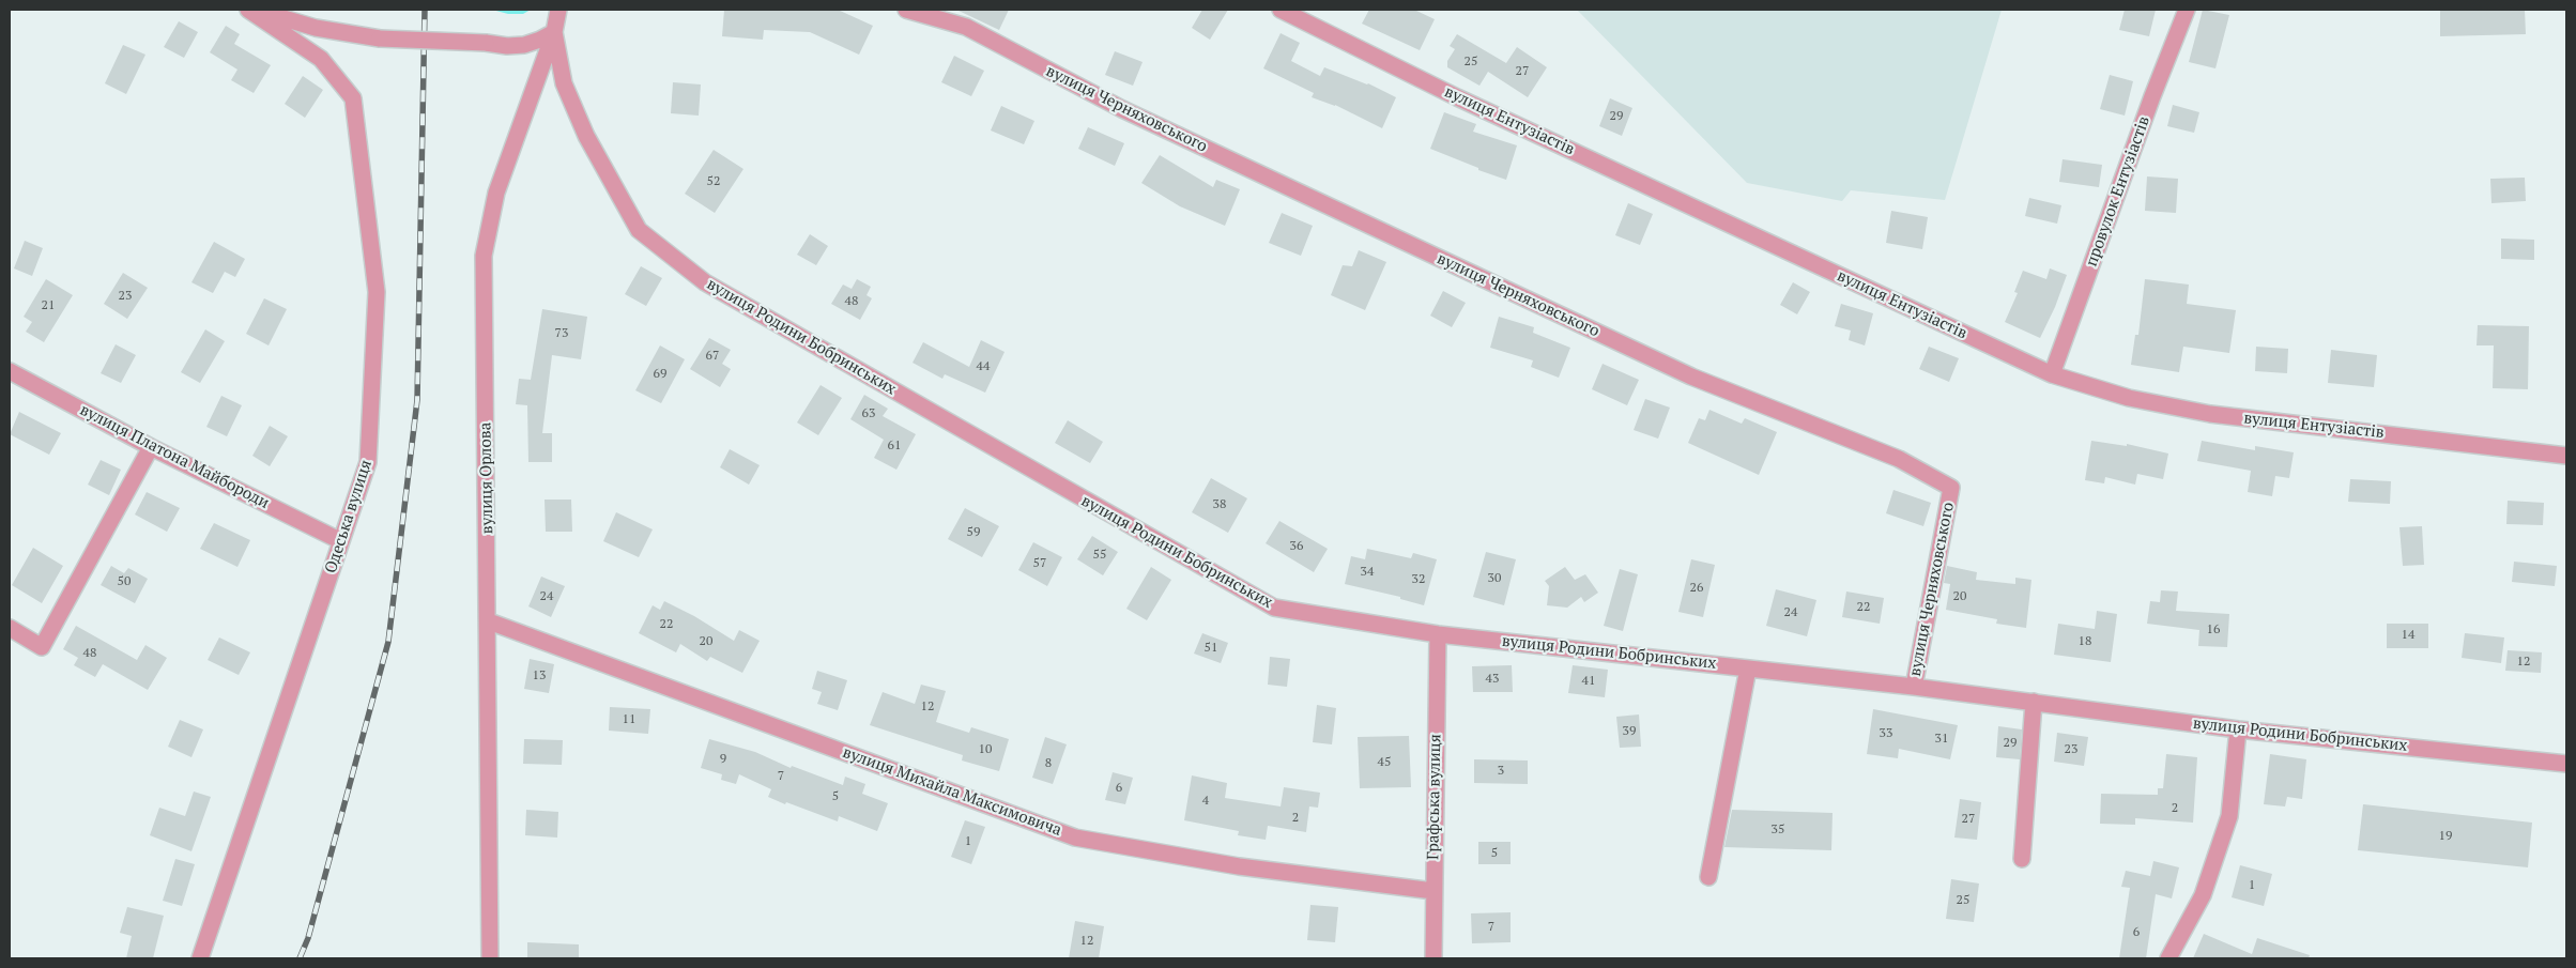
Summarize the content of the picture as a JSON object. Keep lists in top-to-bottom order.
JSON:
{
  "streets": {
    "street": [
      "вулиця Черняховського",
      "вулиця Ентузіастів",
      "провулок Ентузіастів",
      "вулиця Родини Бобринських",
      "вулиця Платона Майбороди",
      "вулиця Орлова",
      "Одеська вулиця",
      "вулиця Михайла Максимовича",
      "Графська вулиця"
    ]
  },
  "crossings": [
    ["вулиця Черняховського", "вулиця Родини Бобринських"],
    ["вулиця Ентузіастів", "провулок Ентузіастів"],
    ["вулиця Родини Бобринських", "вулиця Орлова"],
    ["вулиця Родини Бобринських", "Графська вулиця"],
    ["вулиця Платона Майбороди", "Одеська вулиця"],
    ["вулиця Орлова", "вулиця Михайла Максимовича"],
    ["вулиця Михайла Максимовича", "Графська вулиця"]
  ],
  "house_numbers": [
    "25",
    "27",
    "29",
    "52",
    "23",
    "48",
    "21",
    "73",
    "67",
    "44",
    "69",
    "63",
    "61",
    "38",
    "59",
    "36",
    "55",
    "57",
    "34",
    "30",
    "32",
    "50",
    "26",
    "24",
    "20",
    "22",
    "24",
    "22",
    "16",
    "14",
    "20",
    "18",
    "51",
    "48",
    "12",
    "13",
    "43",
    "41",
    "12",
    "11",
    "39",
    "33",
    "31",
    "29",
    "10",
    "23",
    "9",
    "45",
    "8",
    "3",
    "7",
    "6",
    "5",
    "4",
    "2",
    "2",
    "27",
    "35",
    "19",
    "1",
    "5",
    "1",
    "25",
    "7",
    "6",
    "12"
  ]
}
